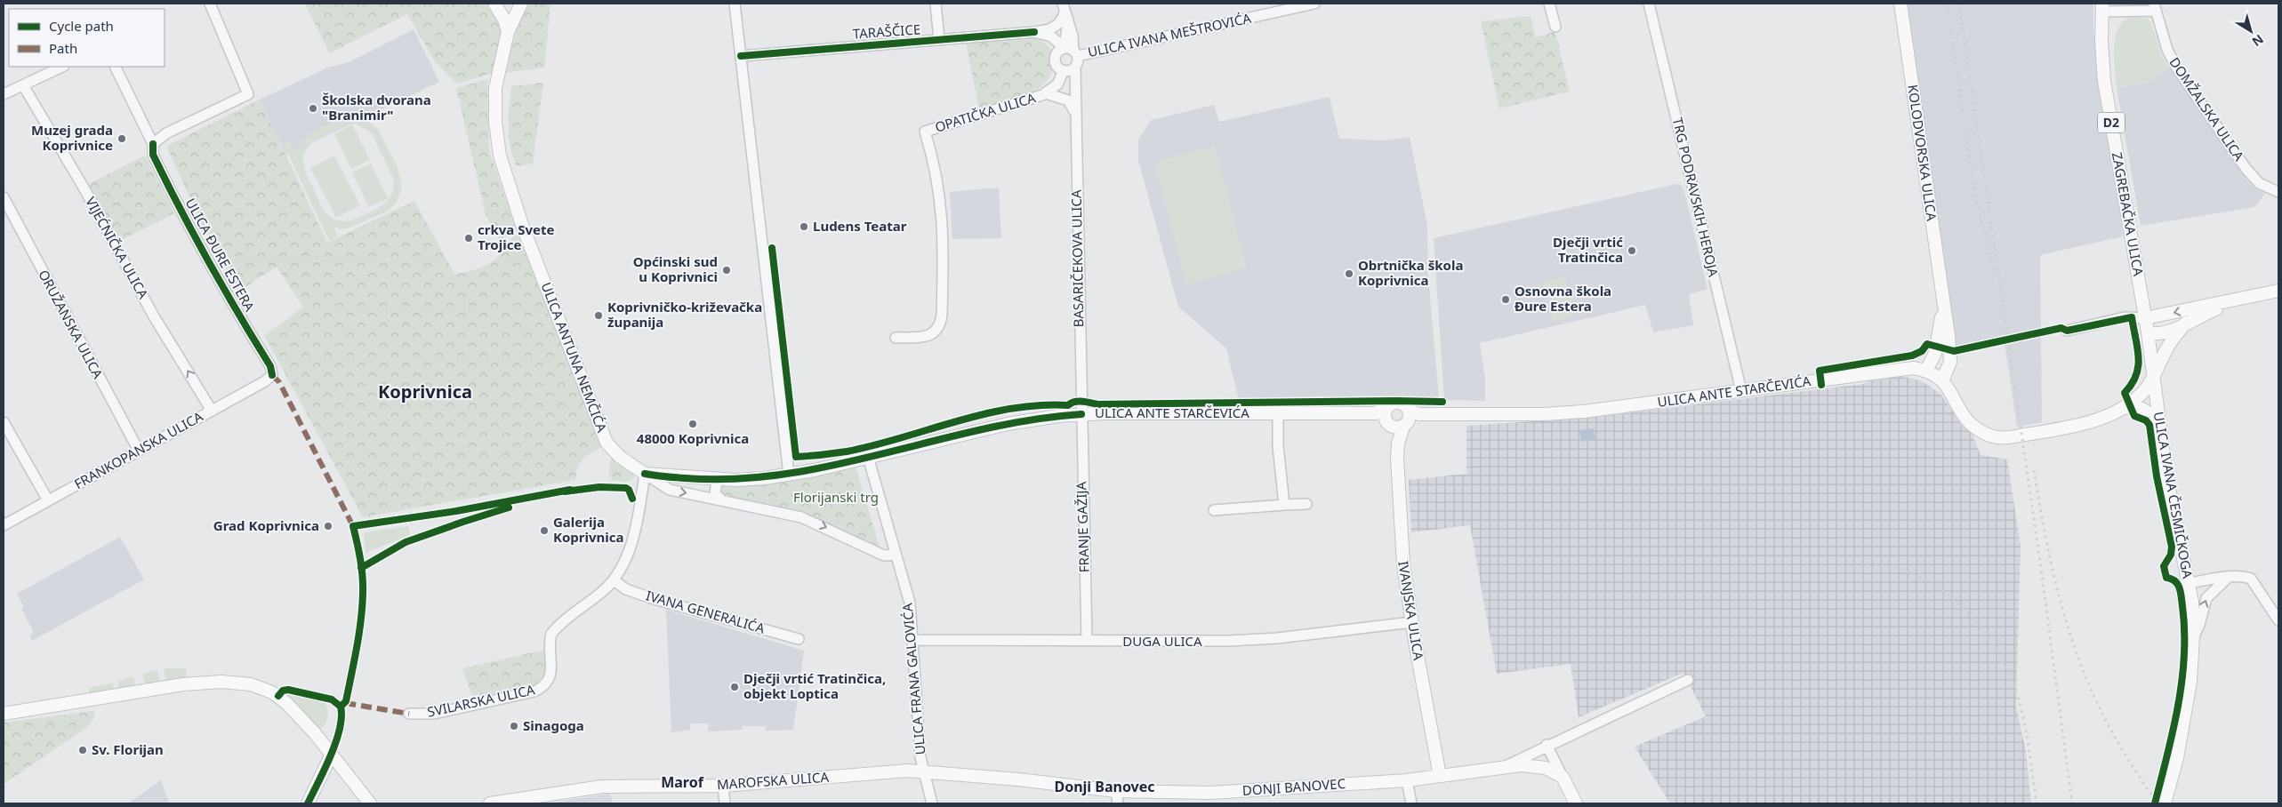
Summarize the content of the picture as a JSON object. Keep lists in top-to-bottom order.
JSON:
{
  "streets": {
    "main road": [
      "D2",
      "KOLODVORSKA ULICA",
      "ZAGREBAČKA ULICA",
      "ULICA ANTUNA NEMČIĆA",
      "ULICA ANTE STARČEVIĆA",
      "ULICA IVANA ČESMIČKOGA",
      "IVANJSKA ULICA",
      "MAROFSKA ULICA",
      "DONJI BANOVEC"
    ],
    "street": [
      "TARAŠČICE",
      "ULICA IVANA MEŠTROVIĆA",
      "DOMŽALSKA ULICA",
      "OPATIČKA ULICA",
      "TRG PODRAVSKIH HEROJA",
      "VIJEĆNIČKA ULICA",
      "ULICA ĐURE ESTERA",
      "BASARIČEKOVA ULICA",
      "ORUŽANSKA ULICA",
      "FRANKOPANSKA ULICA",
      "FRANJE GAŽIJA",
      "IVANA GENERALIĆA",
      "DUGA ULICA",
      "ULICA FRANA GALOVIĆA",
      "SVILARSKA ULICA"
    ]
  },
  "crossings": [
    ["TARAŠČICE", "ULICA IVANA MEŠTROVIĆA"],
    ["DOMŽALSKA ULICA", "ZAGREBAČKA ULICA"],
    ["OPATIČKA ULICA", "BASARIČEKOVA ULICA"],
    ["KOLODVORSKA ULICA", "ULICA ANTE STARČEVIĆA"],
    ["TRG PODRAVSKIH HEROJA", "ULICA ANTE STARČEVIĆA"],
    ["ZAGREBAČKA ULICA", "ULICA IVANA ČESMIČKOGA"],
    ["VIJEĆNIČKA ULICA", "FRANKOPANSKA ULICA"],
    ["ULICA ĐURE ESTERA", "FRANKOPANSKA ULICA"],
    ["BASARIČEKOVA ULICA", "ULICA ANTE STARČEVIĆA"],
    ["BASARIČEKOVA ULICA", "FRANJE GAŽIJA"],
    ["ORUŽANSKA ULICA", "FRANKOPANSKA ULICA"],
    ["ULICA ANTUNA NEMČIĆA", "SVILARSKA ULICA"],
    ["ULICA ANTE STARČEVIĆA", "ULICA IVANA ČESMIČKOGA"],
    ["ULICA ANTE STARČEVIĆA", "FRANJE GAŽIJA"],
    ["ULICA ANTE STARČEVIĆA", "IVANJSKA ULICA"],
    ["FRANJE GAŽIJA", "DUGA ULICA"],
    ["IVANJSKA ULICA", "DUGA ULICA"],
    ["IVANJSKA ULICA", "DONJI BANOVEC"],
    ["IVANA GENERALIĆA", "SVILARSKA ULICA"],
    ["DUGA ULICA", "ULICA FRANA GALOVIĆA"],
    ["ULICA FRANA GALOVIĆA", "MAROFSKA ULICA"],
    ["ULICA FRANA GALOVIĆA", "DONJI BANOVEC"],
    ["MAROFSKA ULICA", "DONJI BANOVEC"]
  ],
  "one_way": ["VIJEĆNIČKA ULICA"],
  "districts": ["Koprivnica", "Marof", "Donji Banovec"],
  "parks": ["Florijanski trg"],
  "places": [
    "Školska dvorana \"Branimir\"",
    "Muzej grada Koprivnice",
    "Ludens Teatar",
    "crkva Svete Trojice",
    "Dječji vrtić Tratinčica",
    "Općinski sud u Koprivnici",
    "Obrtnička škola Koprivnica",
    "Osnovna škola Đure Estera",
    "Koprivničko-križevačka županija",
    "48000 Koprivnica",
    "Grad Koprivnica",
    "Galerija Koprivnica",
    "Dječji vrtić Tratinčica, objekt Loptica",
    "Sinagoga",
    "Sv. Florijan"
  ],
  "legend": ["Cycle path", "Path"],
  "north": "bottom right"
}
